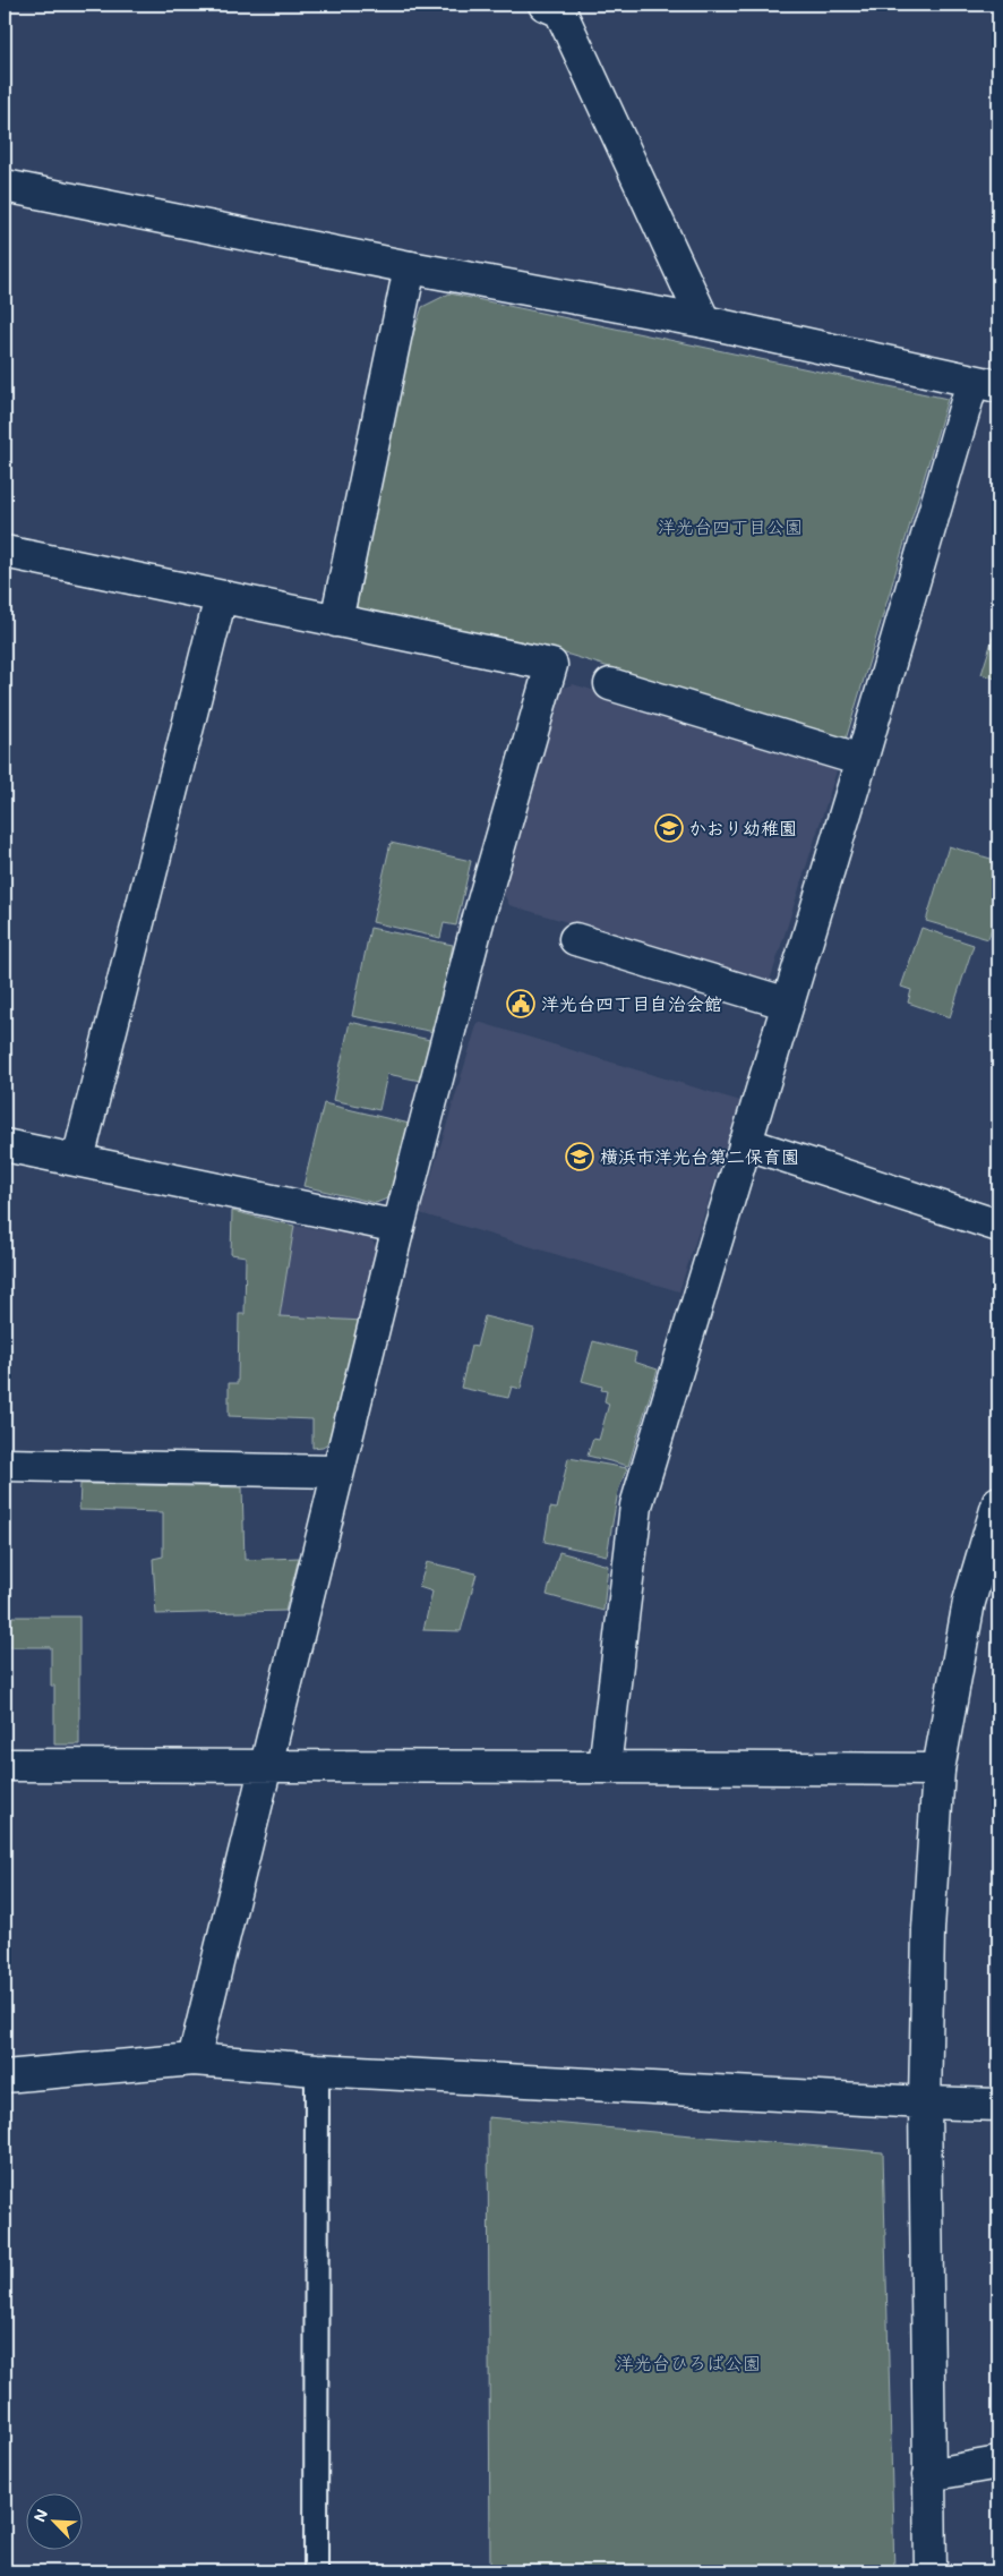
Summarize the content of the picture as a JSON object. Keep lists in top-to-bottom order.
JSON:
{
  "parks": ["洋光台四丁目公園", "洋光台ひろば公園"],
  "places": {
    "school or university": ["かおり幼稚園", "横浜市洋光台第二保育園"],
    "public building": ["洋光台四丁目自治会館"]
  },
  "north": "top left"
}
